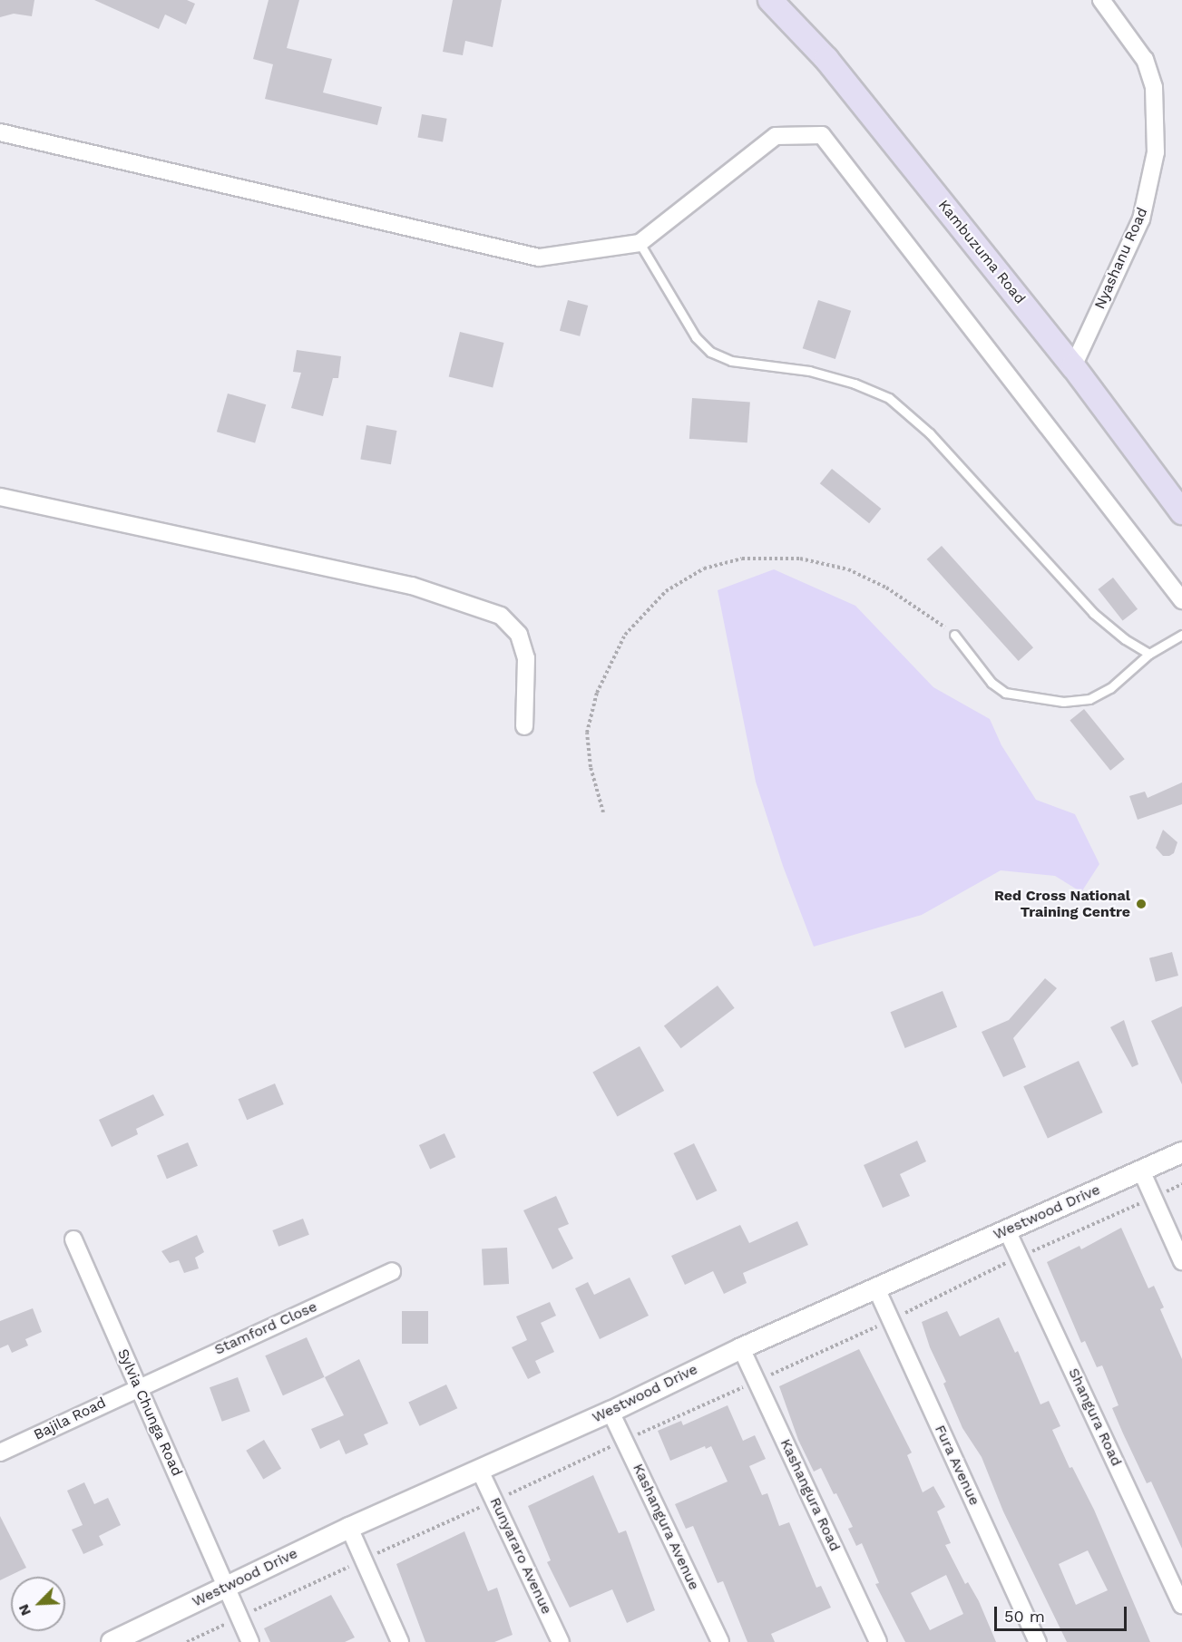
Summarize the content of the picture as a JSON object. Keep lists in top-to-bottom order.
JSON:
{
  "streets": {
    "main road": ["Kambuzuma Road"],
    "street": [
      "Nyashanu Road",
      "Westwood Drive",
      "Stamford Close",
      "Sylvia Chunga Road",
      "Shangura Road",
      "Bajila Road",
      "Fura Avenue",
      "Kashangura Road",
      "Kashangura Avenue",
      "Runyararo Avenue"
    ]
  },
  "crossings": [
    ["Kambuzuma Road", "Nyashanu Road"],
    ["Westwood Drive", "Sylvia Chunga Road"],
    ["Westwood Drive", "Shangura Road"],
    ["Westwood Drive", "Fura Avenue"],
    ["Westwood Drive", "Kashangura Road"],
    ["Westwood Drive", "Kashangura Avenue"],
    ["Westwood Drive", "Runyararo Avenue"],
    ["Stamford Close", "Sylvia Chunga Road"],
    ["Stamford Close", "Bajila Road"],
    ["Sylvia Chunga Road", "Bajila Road"]
  ],
  "places": ["Red Cross National Training Centre"],
  "scale_bar": "50 m",
  "north": "bottom left"
}
